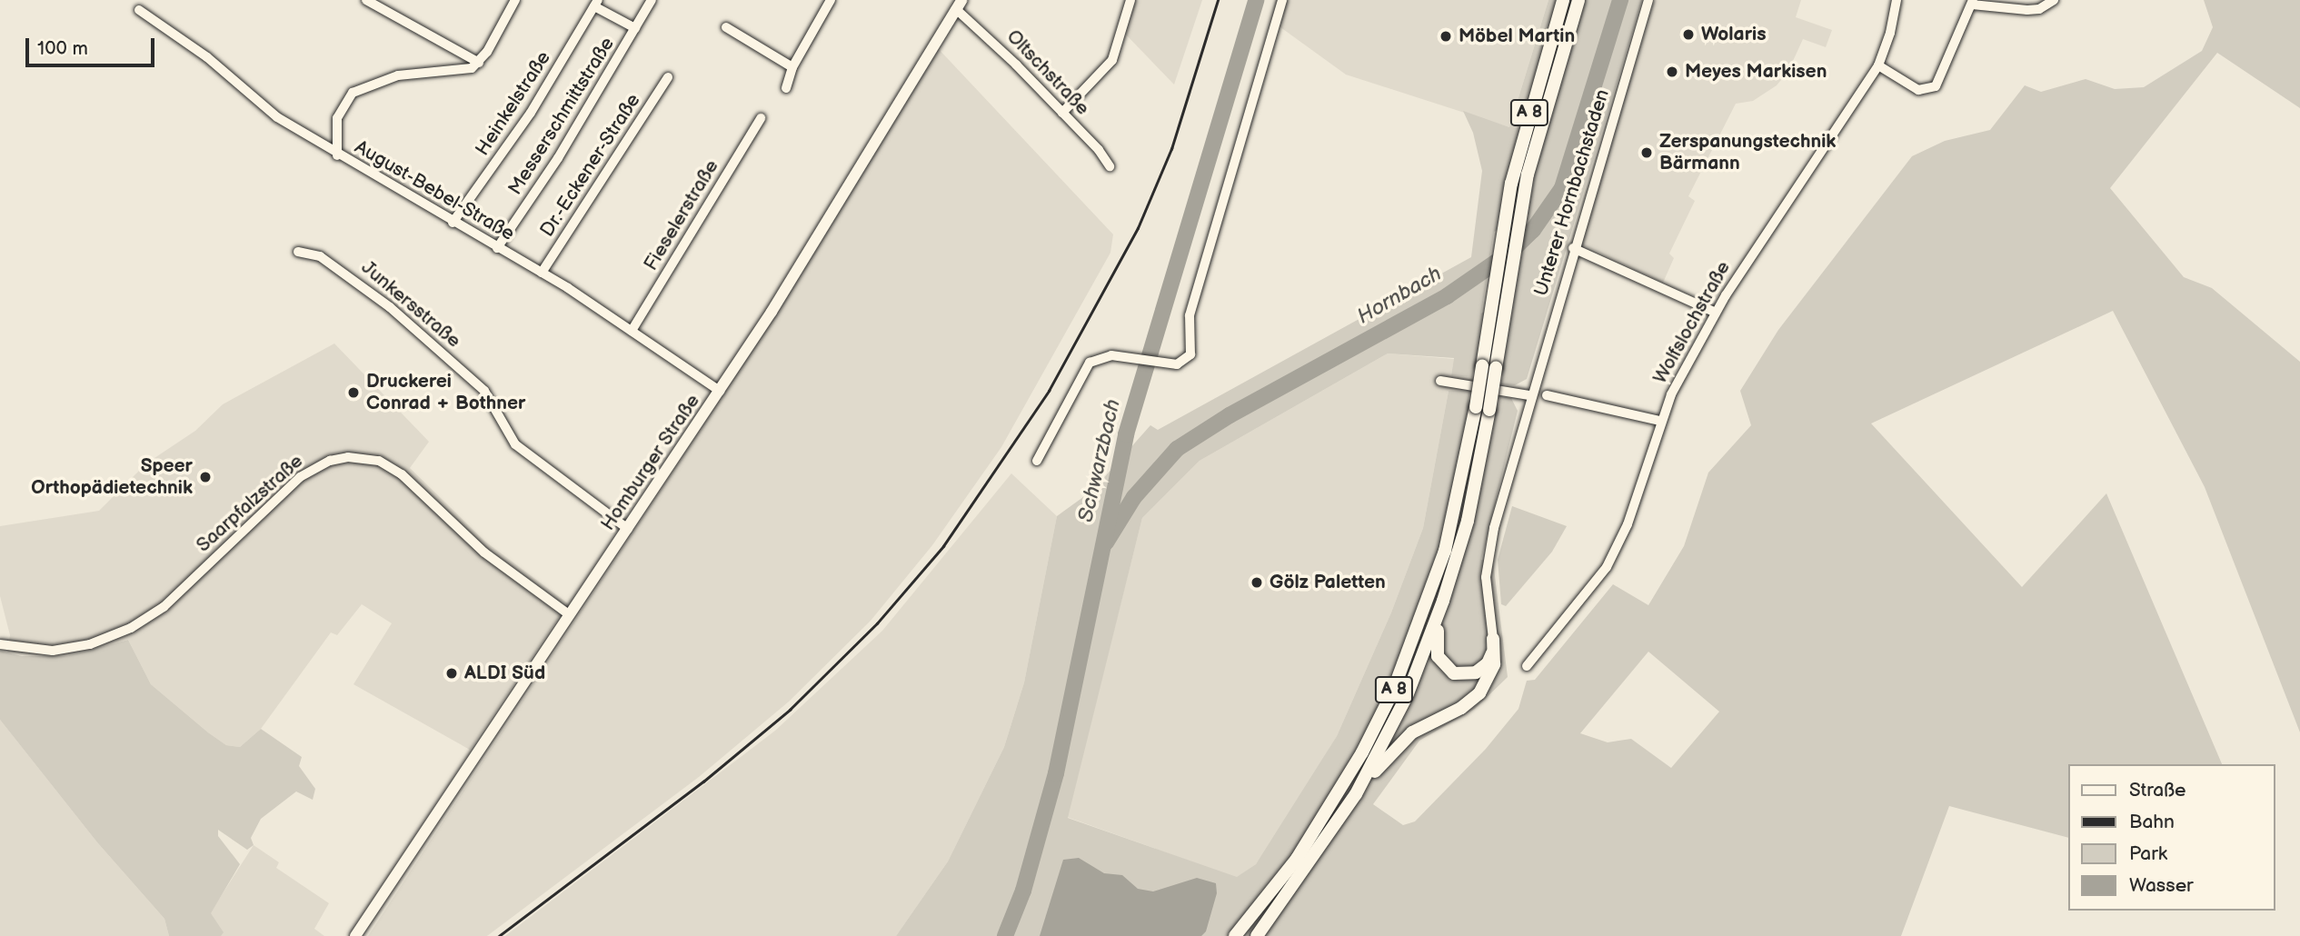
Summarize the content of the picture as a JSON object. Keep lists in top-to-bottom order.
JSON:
{
  "streets": {
    "highway": ["A 8"],
    "main road": ["Homburger Straße"],
    "street": [
      "Oltschstraße",
      "Heinkelstraße",
      "Messerschmittstraße",
      "Dr.-Eckener-Straße",
      "August-Bebel-Straße",
      "Unterer Hornbachstaden",
      "Fieselerstraße",
      "Junkersstraße",
      "Wolfslochstraße",
      "Saarpfalzstraße"
    ]
  },
  "crossings": [
    ["Oltschstraße", "Homburger Straße"],
    ["Heinkelstraße", "August-Bebel-Straße"],
    ["Messerschmittstraße", "August-Bebel-Straße"],
    ["Dr.-Eckener-Straße", "August-Bebel-Straße"],
    ["August-Bebel-Straße", "Fieselerstraße"],
    ["August-Bebel-Straße", "Homburger Straße"],
    ["Junkersstraße", "Homburger Straße"],
    ["Homburger Straße", "Saarpfalzstraße"]
  ],
  "water": ["Hornbach", "Schwarzbach"],
  "places": [
    "Wolaris",
    "Möbel Martin",
    "Meyes Markisen",
    "Zerspanungstechnik Bärmann",
    "Druckerei Conrad + Bothner",
    "Speer Orthopädietechnik",
    "Gölz Paletten",
    "ALDI Süd"
  ],
  "legend": [
    "Straße",
    "Bahn",
    "Park",
    "Wasser"
  ],
  "scale_bar": "100 m"
}
